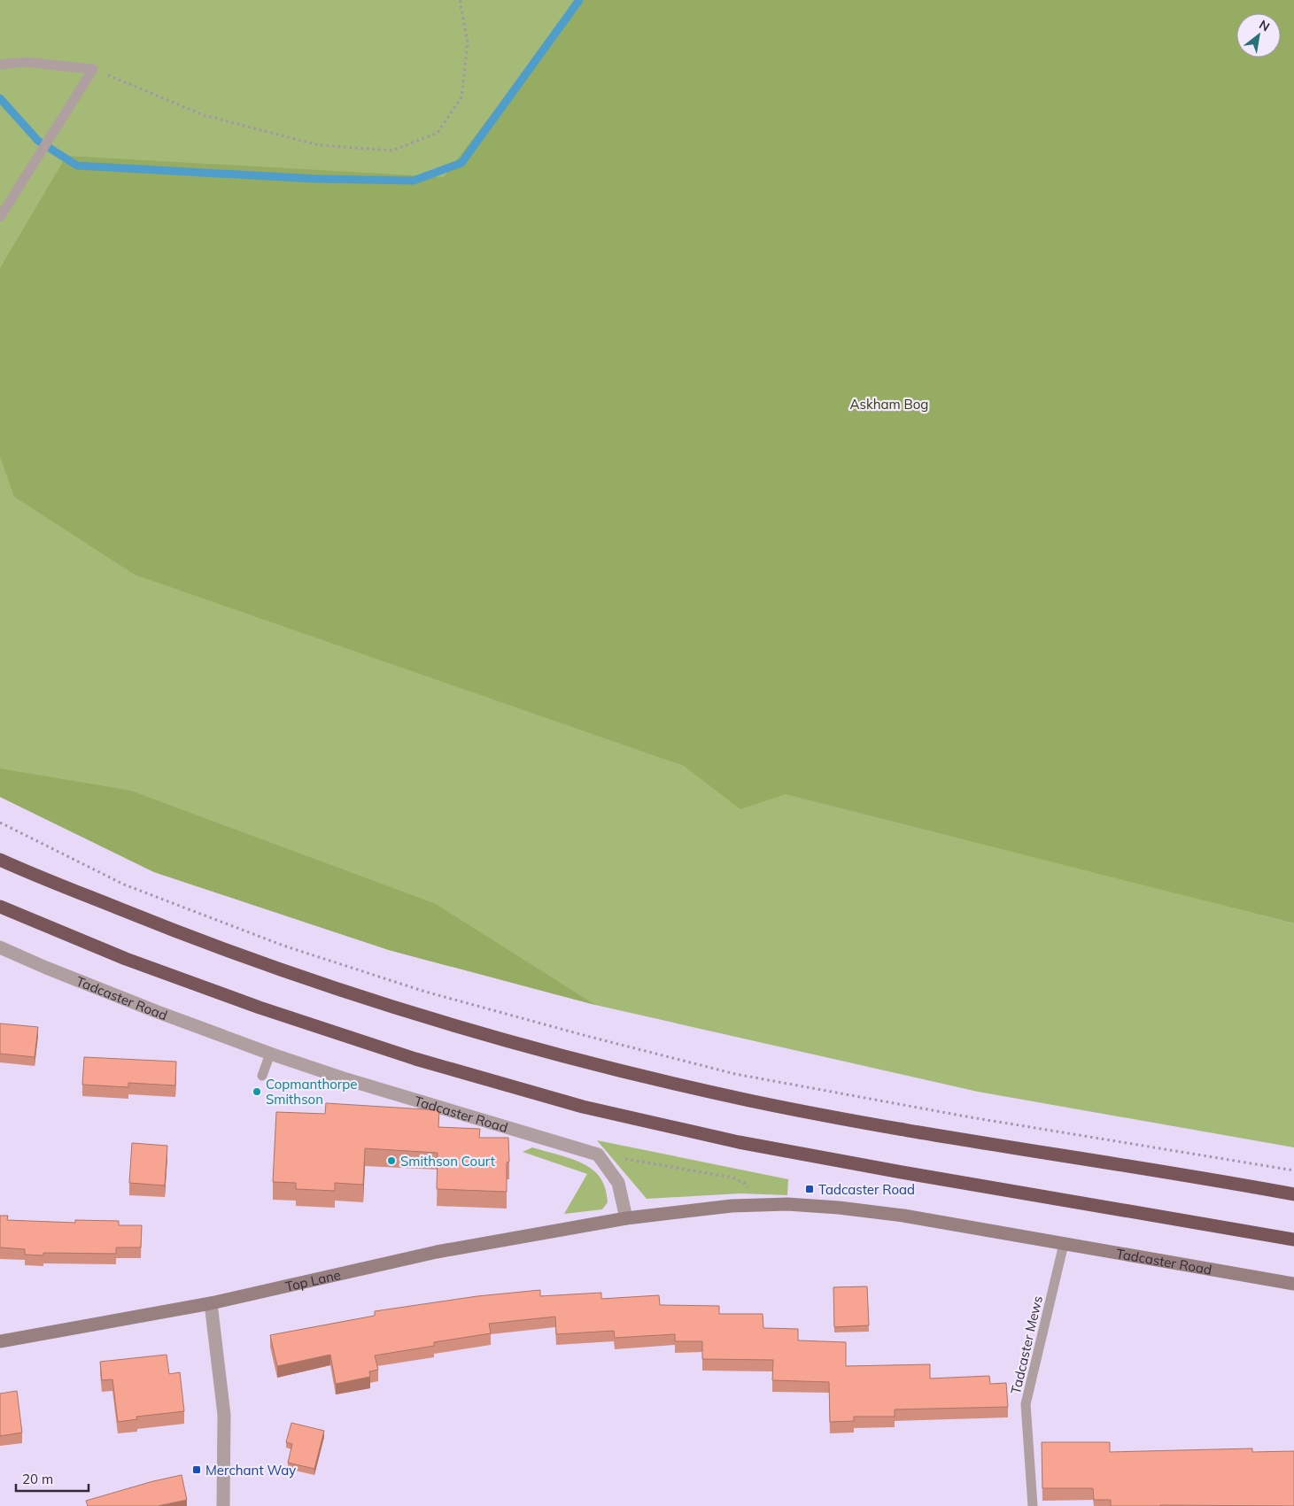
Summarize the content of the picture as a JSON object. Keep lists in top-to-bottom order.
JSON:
{
  "streets": {
    "street": ["Tadcaster Road", "Top Lane"],
    "lane": ["Tadcaster Mews"]
  },
  "crossings": [
    ["Tadcaster Road", "Top Lane"],
    ["Tadcaster Road", "Tadcaster Mews"]
  ],
  "parks": ["Askham Bog"],
  "places": {
    "other": ["Copmanthorpe Smithson", "Smithson Court"],
    "transit": ["Tadcaster Road", "Merchant Way"]
  },
  "scale_bar": "20 m",
  "north": "top right"
}
